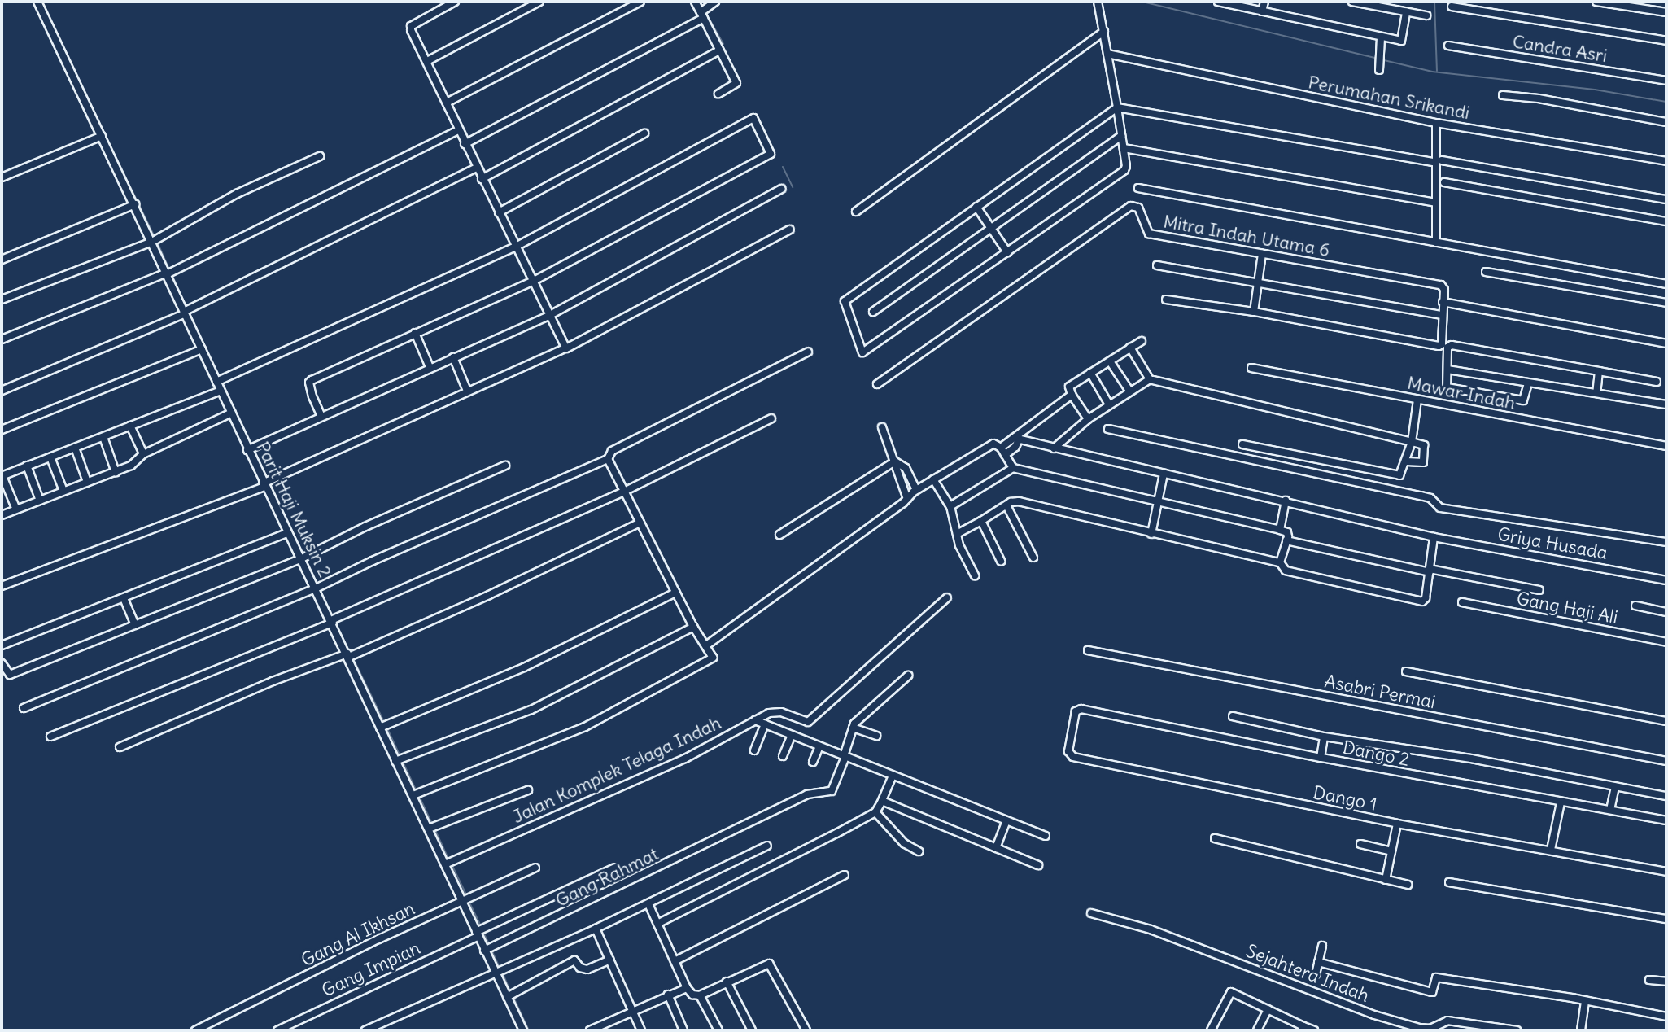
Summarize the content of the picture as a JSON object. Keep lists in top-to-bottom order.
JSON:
{
  "streets": {
    "street": [
      "Candra Asri",
      "Perumahan Srikandi",
      "Mitra Indah Utama 6",
      "Mawar Indah",
      "Parit Haji Muksin 2",
      "Griya Husada",
      "Gang Haji Ali",
      "Asabri Permai",
      "Dango 2",
      "Jalan Komplek Telaga Indah",
      "Dango 1",
      "Gang Rahmat",
      "Gang Al Ikhsan",
      "Gang Impian",
      "Sejahtera Indah"
    ]
  },
  "crossings": [
    ["Parit Haji Muksin 2", "Jalan Komplek Telaga Indah"],
    ["Parit Haji Muksin 2", "Gang Rahmat"],
    ["Parit Haji Muksin 2", "Gang Al Ikhsan"],
    ["Parit Haji Muksin 2", "Gang Impian"],
    ["Dango 2", "Dango 1"]
  ]
}
